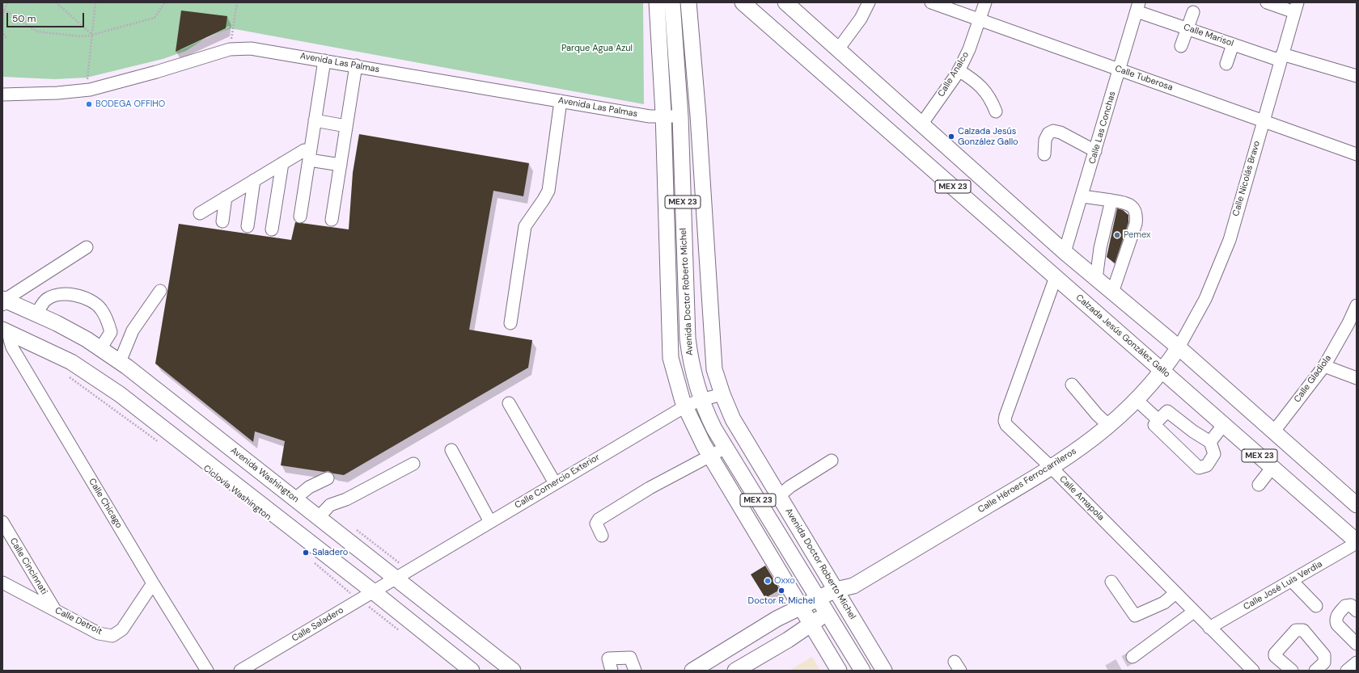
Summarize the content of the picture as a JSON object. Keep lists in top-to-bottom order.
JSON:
{
  "streets": {
    "main road": [
      "MEX 23",
      "Avenida Doctor Roberto Michel",
      "Calzada Jesús González Gallo",
      "Avenida Washington",
      "Calle Héroes Ferrocarrileros"
    ],
    "street": [
      "Calle Marisol",
      "Avenida Las Palmas",
      "Calle Analco",
      "Calle Tuberosa",
      "Calle Las Conchas",
      "Calle Nicolás Bravo",
      "Calle Gladiola",
      "Calle Comercio Exterior",
      "Calle Amapola",
      "Calle Chicago",
      "Calle Cincinnati",
      "Calle José Luis Verdia",
      "Calle Detroit",
      "Calle Saladero"
    ]
  },
  "crossings": [
    ["Calle Marisol", "Calle Las Conchas"],
    ["Calle Marisol", "Calle Nicolás Bravo"],
    ["Avenida Las Palmas", "Avenida Doctor Roberto Michel"],
    ["Calle Analco", "Calle Tuberosa"],
    ["Calle Analco", "MEX 23"],
    ["Calle Tuberosa", "Calle Las Conchas"],
    ["Calle Tuberosa", "Calle Nicolás Bravo"],
    ["Calle Las Conchas", "MEX 23"],
    ["Calle Nicolás Bravo", "MEX 23"],
    ["Calle Nicolás Bravo", "Calle Héroes Ferrocarrileros"],
    ["MEX 23", "Calle Gladiola"],
    ["MEX 23", "Calle Héroes Ferrocarrileros"],
    ["Avenida Doctor Roberto Michel", "Calle Héroes Ferrocarrileros"],
    ["Avenida Doctor Roberto Michel", "Calle Comercio Exterior"],
    ["Calzada Jesús González Gallo", "Calle Héroes Ferrocarrileros"],
    ["Calzada Jesús González Gallo", "Calle Amapola"],
    ["Calzada Jesús González Gallo", "Calle José Luis Verdia"],
    ["Avenida Washington", "Calle Comercio Exterior"],
    ["Avenida Washington", "Calle Saladero"],
    ["Calle Héroes Ferrocarrileros", "Calle Amapola"],
    ["Calle Comercio Exterior", "Calle Saladero"],
    ["Calle Amapola", "Calle José Luis Verdia"],
    ["Calle Chicago", "Calle Detroit"],
    ["Calle Cincinnati", "Calle Detroit"]
  ],
  "parks": ["Parque Agua Azul"],
  "places": [
    "BODEGA OFFIHO",
    "Calzada Jesús González Gallo",
    "Pemex",
    "Saladero",
    "Oxxo",
    "Doctor R. Michel"
  ],
  "scale_bar": "50 m"
}
